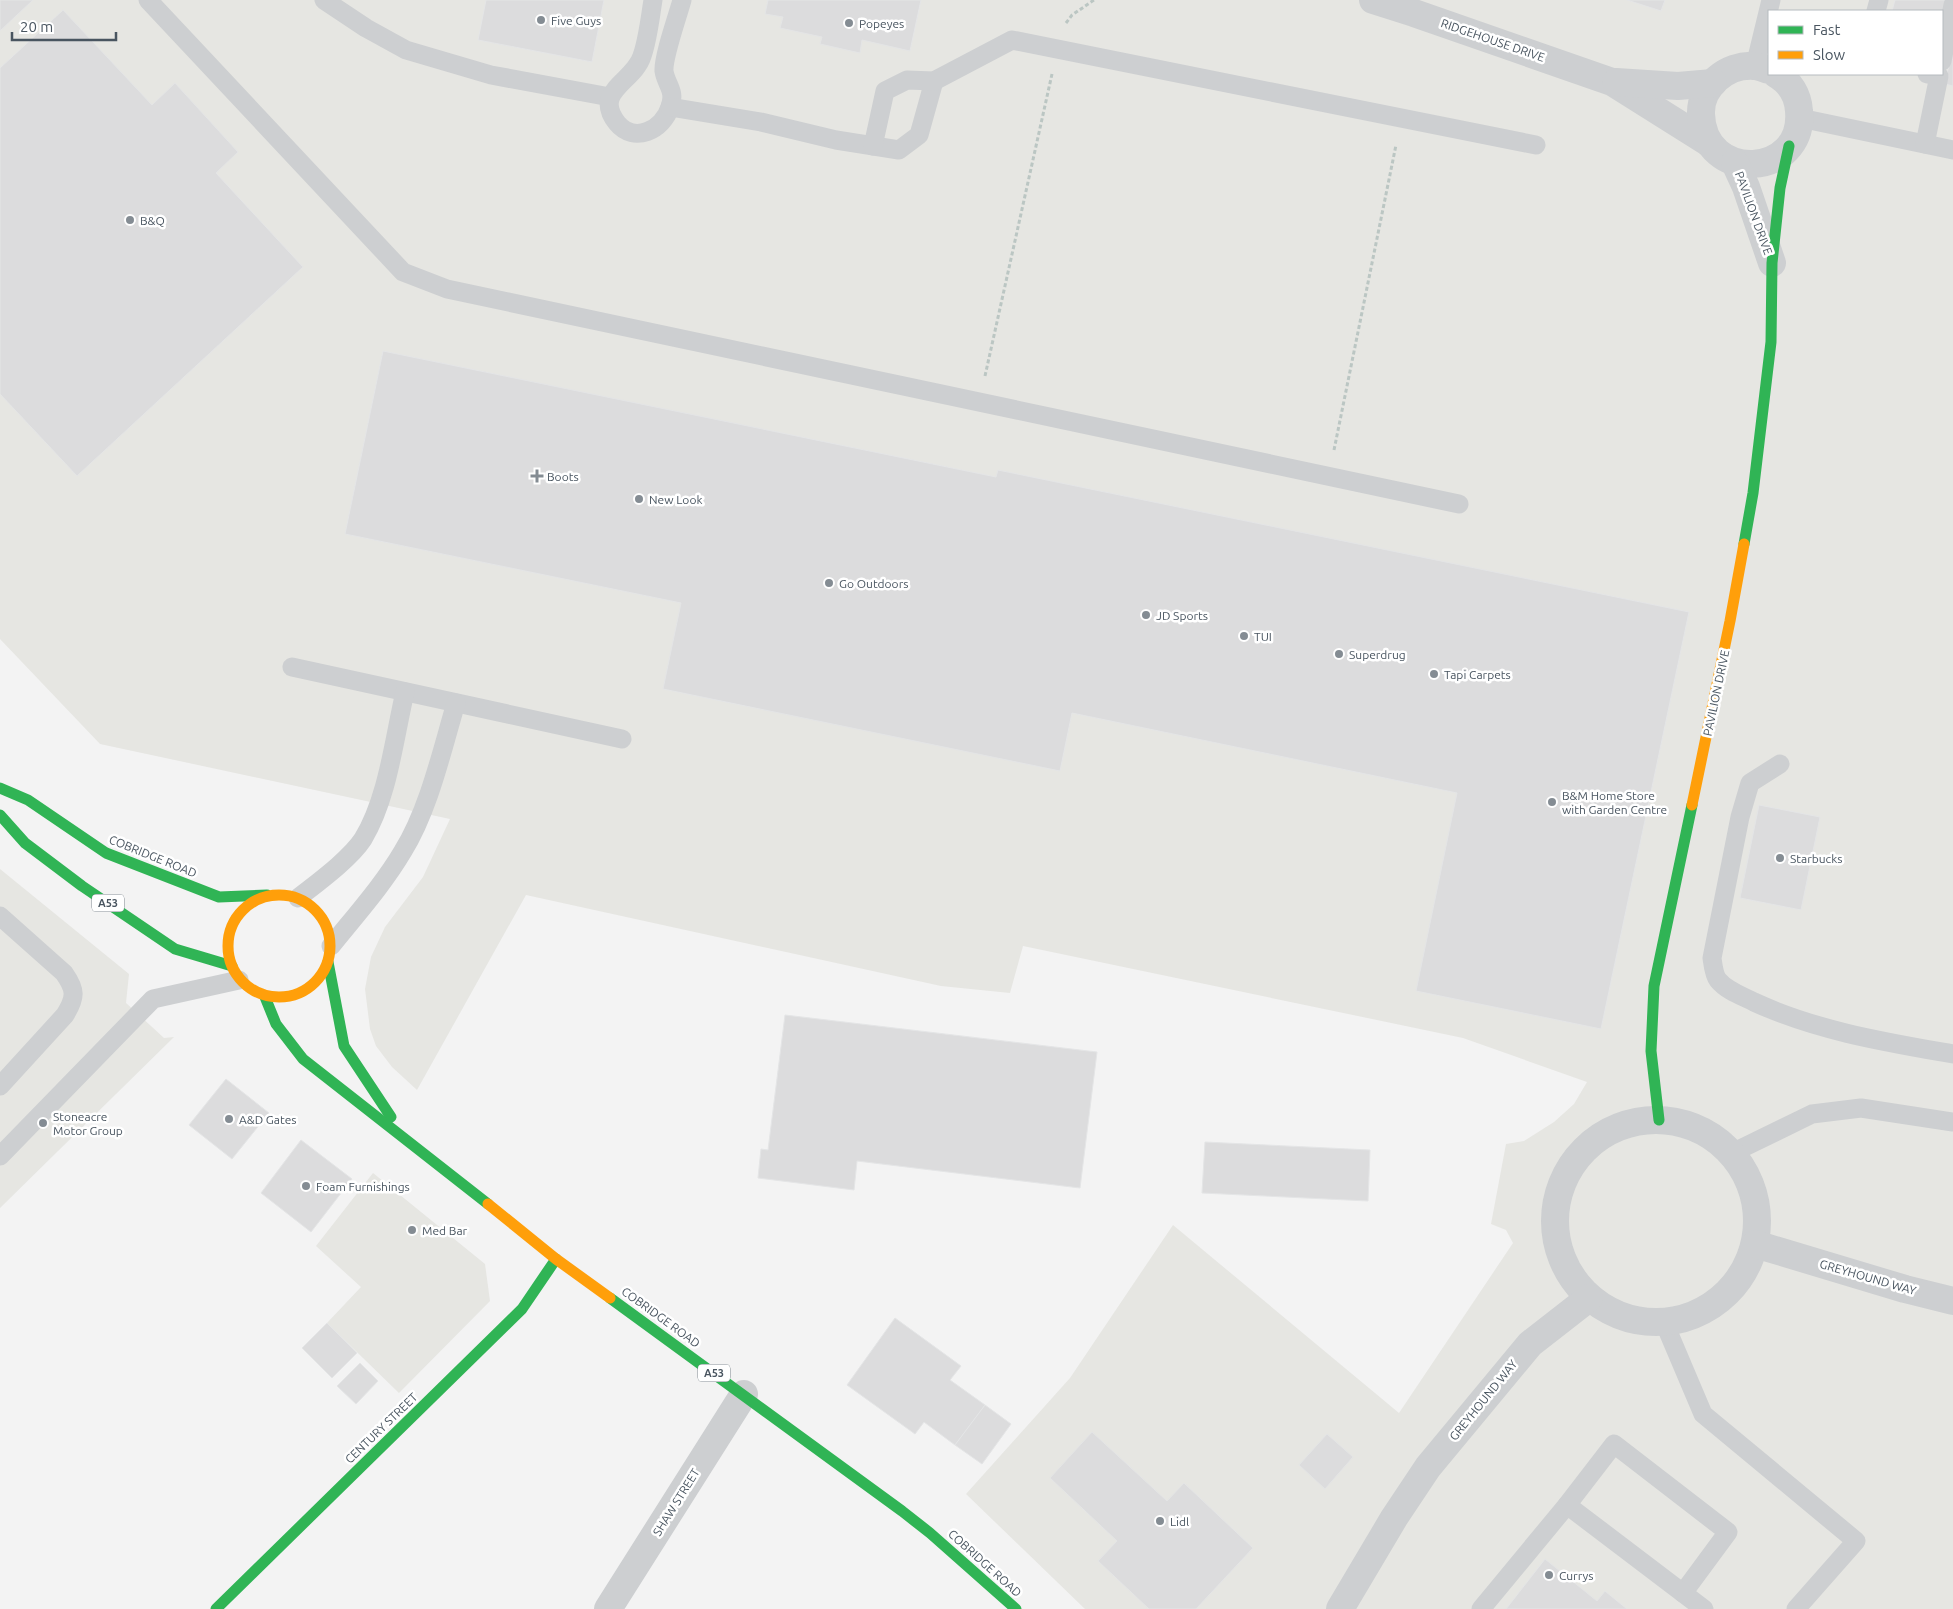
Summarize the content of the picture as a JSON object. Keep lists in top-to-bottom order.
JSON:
{
  "streets": {
    "main road": [
      "PAVILION DRIVE",
      "COBRIDGE ROAD",
      "A53",
      "CENTURY STREET"
    ],
    "street": ["RIDGEHOUSE DRIVE", "GREYHOUND WAY", "SHAW STREET"]
  },
  "crossings": [
    ["COBRIDGE ROAD", "A53"],
    ["COBRIDGE ROAD", "CENTURY STREET"],
    ["COBRIDGE ROAD", "SHAW STREET"]
  ],
  "places": {
    "other": [
      "Five Guys",
      "Popeyes",
      "B&Q",
      "New Look",
      "Go Outdoors",
      "JD Sports",
      "TUI",
      "Superdrug",
      "Tapi Carpets",
      "B&M Home Store with Garden Centre",
      "Starbucks",
      "A&D Gates",
      "Stoneacre Motor Group",
      "Foam Furnishings",
      "Med Bar",
      "Lidl",
      "Currys"
    ],
    "health": ["Boots"]
  },
  "legend": ["Fast", "Slow"],
  "scale_bar": "20 m"
}
